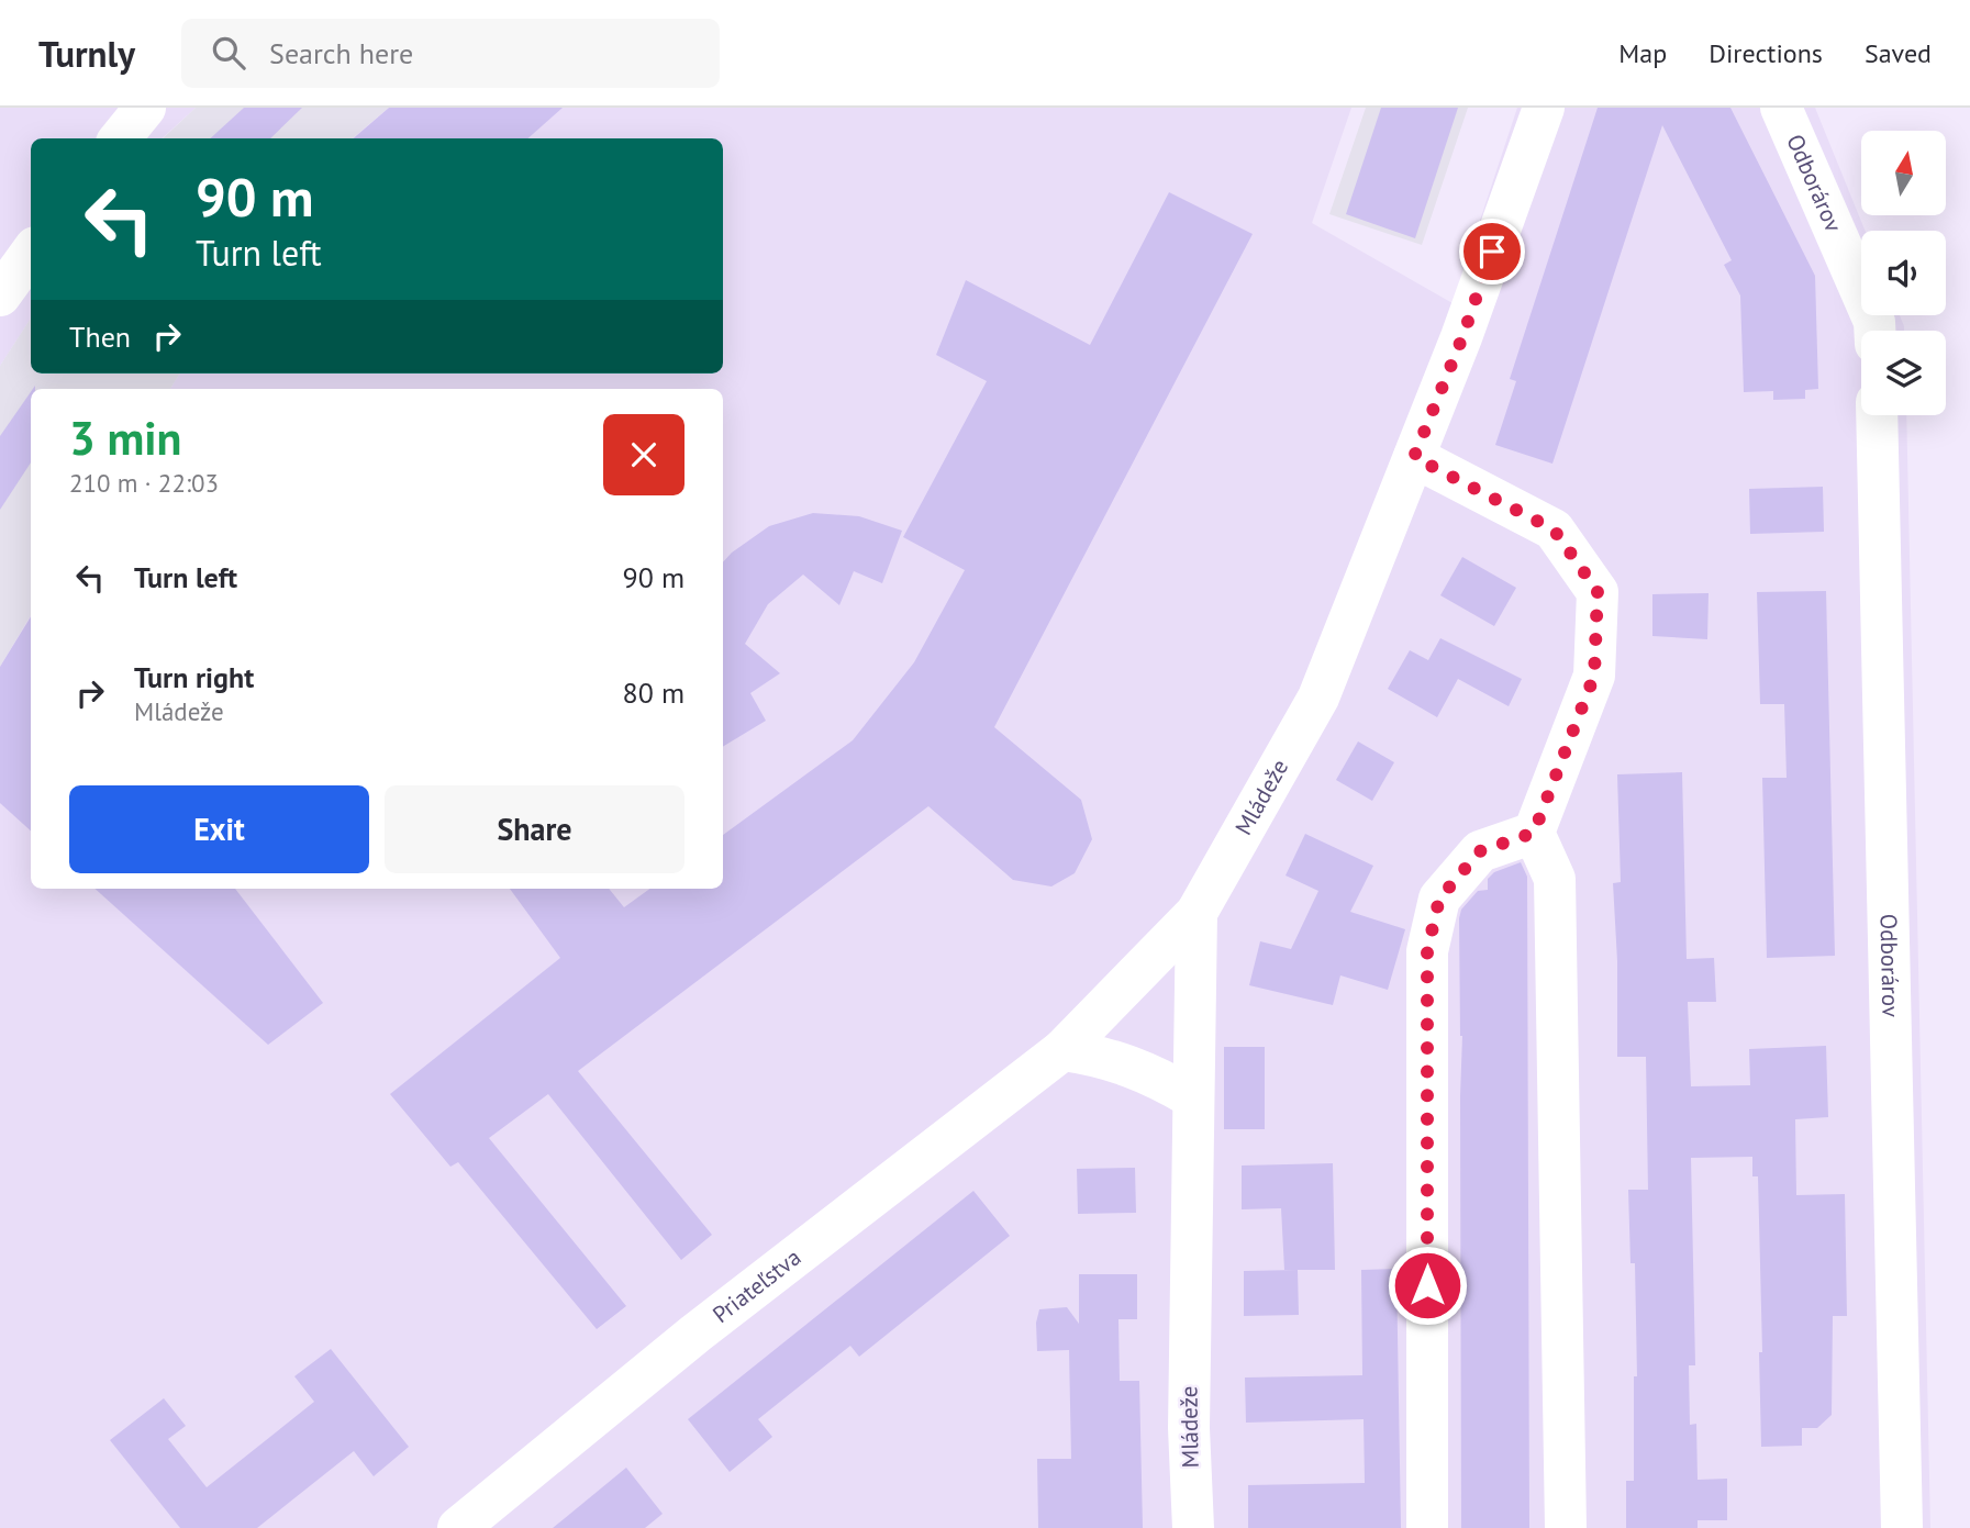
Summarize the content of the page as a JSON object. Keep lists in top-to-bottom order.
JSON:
{
  "streets": {
    "street": ["Odborárov", "Mládeže", "Priateľstva"]
  },
  "crossings": [
    ["Mládeže", "Priateľstva"]
  ],
  "north": "top",
  "page": {
    "header": "Turnly",
    "search": "Search here",
    "nav": ["Map", "Directions", "Saved"],
    "turn": ["90 m", "Turn left"],
    "then": "Then",
    "heading": ["3 min", "210 m · 22:03"],
    "list": [
      {
        "name": "Turn left",
        "value": "90 m"
      },
      {
        "name": "Turn right",
        "note": "Mládeže",
        "value": "80 m"
      }
    ],
    "buttons": ["Exit", "Share"]
  }
}
